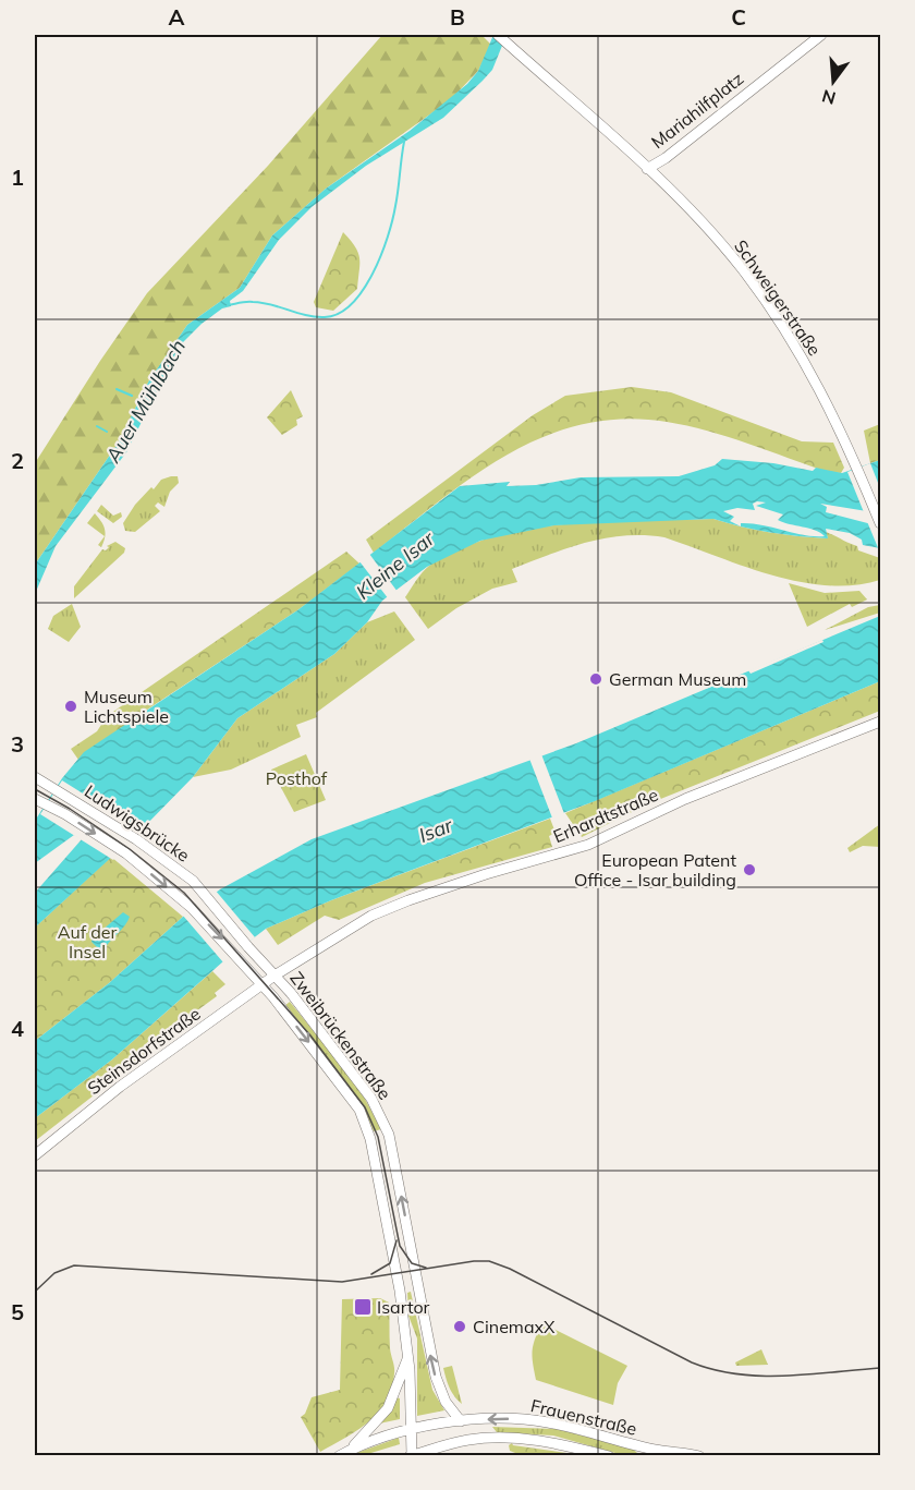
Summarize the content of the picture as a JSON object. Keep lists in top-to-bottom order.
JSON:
{
  "streets": {
    "main road": [
      "Mariahilfplatz",
      "Schweigerstraße",
      "Erhardtstraße",
      "Ludwigsbrücke",
      "Zweibrückenstraße",
      "Steinsdorfstraße",
      "Frauenstraße"
    ]
  },
  "crossings": [
    ["Mariahilfplatz", "Schweigerstraße"],
    ["Erhardtstraße", "Ludwigsbrücke"],
    ["Erhardtstraße", "Zweibrückenstraße"],
    ["Erhardtstraße", "Steinsdorfstraße"],
    ["Ludwigsbrücke", "Zweibrückenstraße"],
    ["Ludwigsbrücke", "Steinsdorfstraße"],
    ["Zweibrückenstraße", "Steinsdorfstraße"],
    ["Zweibrückenstraße", "Frauenstraße"]
  ],
  "water": ["Auer Mühlbach", "Kleine Isar", "Isar"],
  "parks": ["Posthof", "Auf der Insel"],
  "places": {
    "other": [
      "German Museum",
      "Museum Lichtspiele",
      "European Patent Office - Isar building",
      "CinemaxX"
    ],
    "transit": ["Isartor"]
  },
  "north": "bottom",
  "grid": {
    "columns": ["A", "B", "C"],
    "rows": [
      "1",
      "2",
      "3",
      "4",
      "5"
    ]
  }
}
